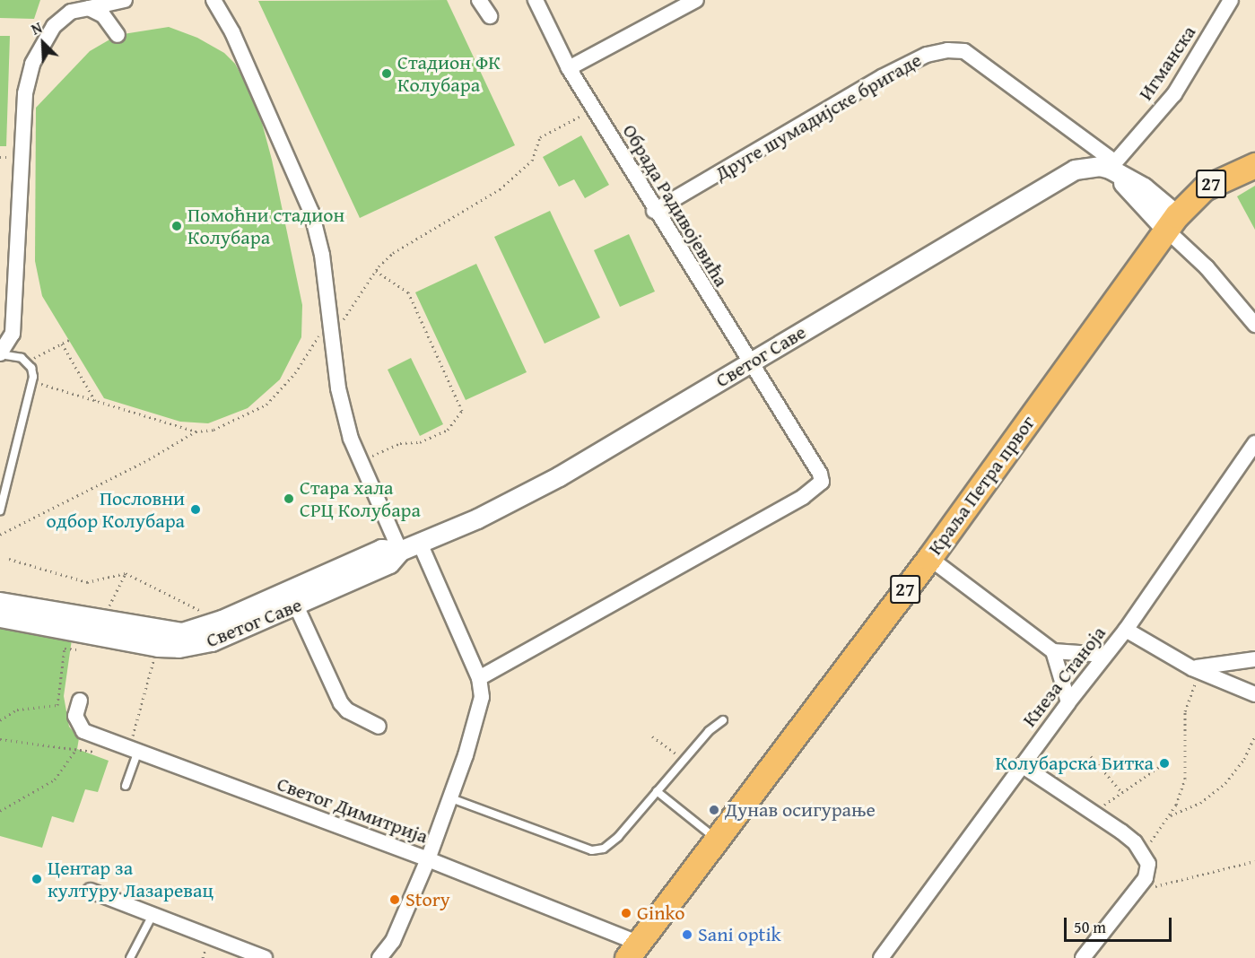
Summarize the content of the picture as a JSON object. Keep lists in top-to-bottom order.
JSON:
{
  "streets": {
    "main road": ["27", "Краља Петра првог"],
    "street": [
      "Игманска",
      "Друге шумадијске бригаде",
      "Обрада Радивојевића",
      "Светог Саве",
      "Кнеза Станоја",
      "Светог Димитрија"
    ]
  },
  "crossings": [
    ["Игманска", "Друге шумадијске бригаде"],
    ["Игманска", "Светог Саве"],
    ["Друге шумадијске бригаде", "27"],
    ["Друге шумадијске бригаде", "Обрада Радивојевића"],
    ["Друге шумадијске бригаде", "Светог Саве"],
    ["Друге шумадијске бригаде", "Краља Петра првог"],
    ["27", "Краља Петра првог"],
    ["Обрада Радивојевића", "Светог Саве"],
    ["Краља Петра првог", "Светог Димитрија"]
  ],
  "places": [
    "Стадион ФК Колубара",
    "Помоћни стадион Колубара",
    "Стара хала СРЦ Колубара",
    "Пословни одбор Колубара",
    "Колубарска Битка",
    "Дунав осигурање",
    "Центар за културу Лазаревац",
    "Story",
    "Ginko",
    "Sani optik"
  ],
  "scale_bar": "50 m",
  "north": "top left"
}
